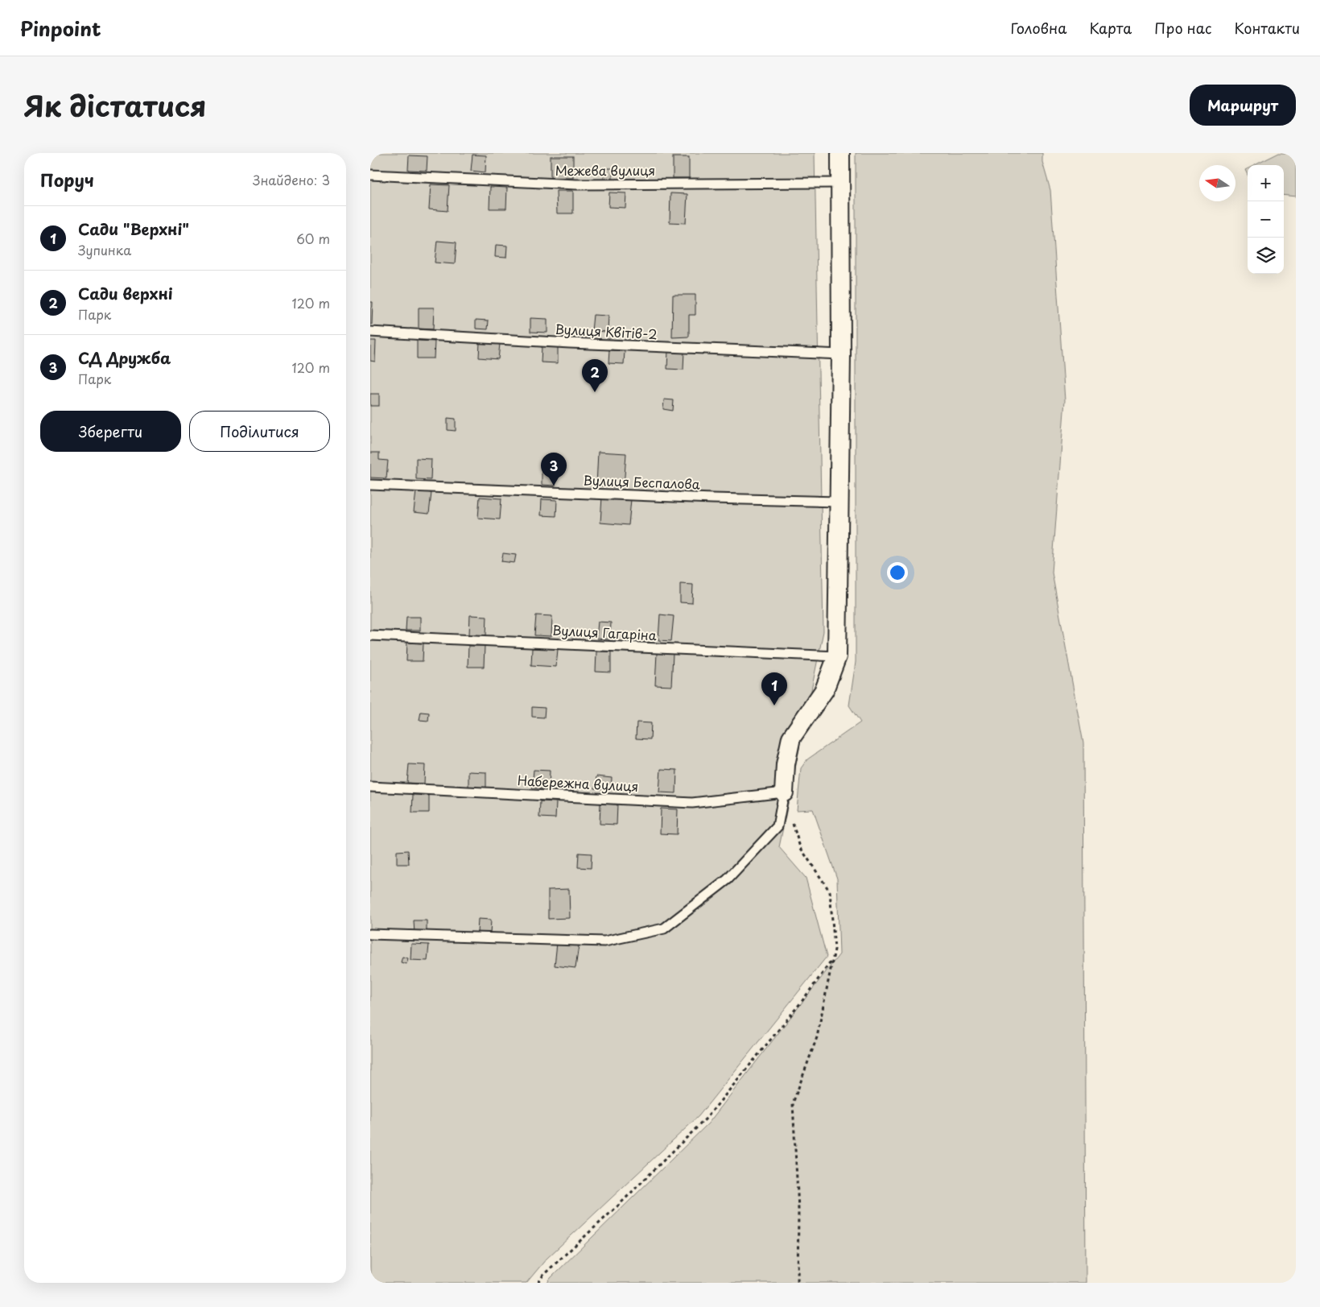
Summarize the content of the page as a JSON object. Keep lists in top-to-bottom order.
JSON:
{
  "streets": {
    "lane": [
      "Межева вулиця",
      "Вулиця Квітів-2",
      "Вулиця Беспалова",
      "Вулиця Гагаріна",
      "Набережна вулиця"
    ]
  },
  "north": "left",
  "page": {
    "header": "Pinpoint",
    "nav": [
      "Головна",
      "Карта",
      "Про нас",
      "Контакти"
    ],
    "title": "Як дістатися",
    "buttons": [
      "Маршрут",
      ["Зберегти", "Поділитися"]
    ],
    "heading": ["Поруч", "Знайдено: 3"],
    "map_buttons": ["+", "−"],
    "list": [
      {
        "mark": "1",
        "name": "Сади \"Верхні\"",
        "note": "Зупинка",
        "value": "60 m"
      },
      {
        "mark": "2",
        "name": "Сади верхні",
        "note": "Парк",
        "value": "120 m"
      },
      {
        "mark": "3",
        "name": "СД Дружба",
        "note": "Парк",
        "value": "120 m"
      }
    ],
    "pins": ["2", "3", "1"]
  }
}
